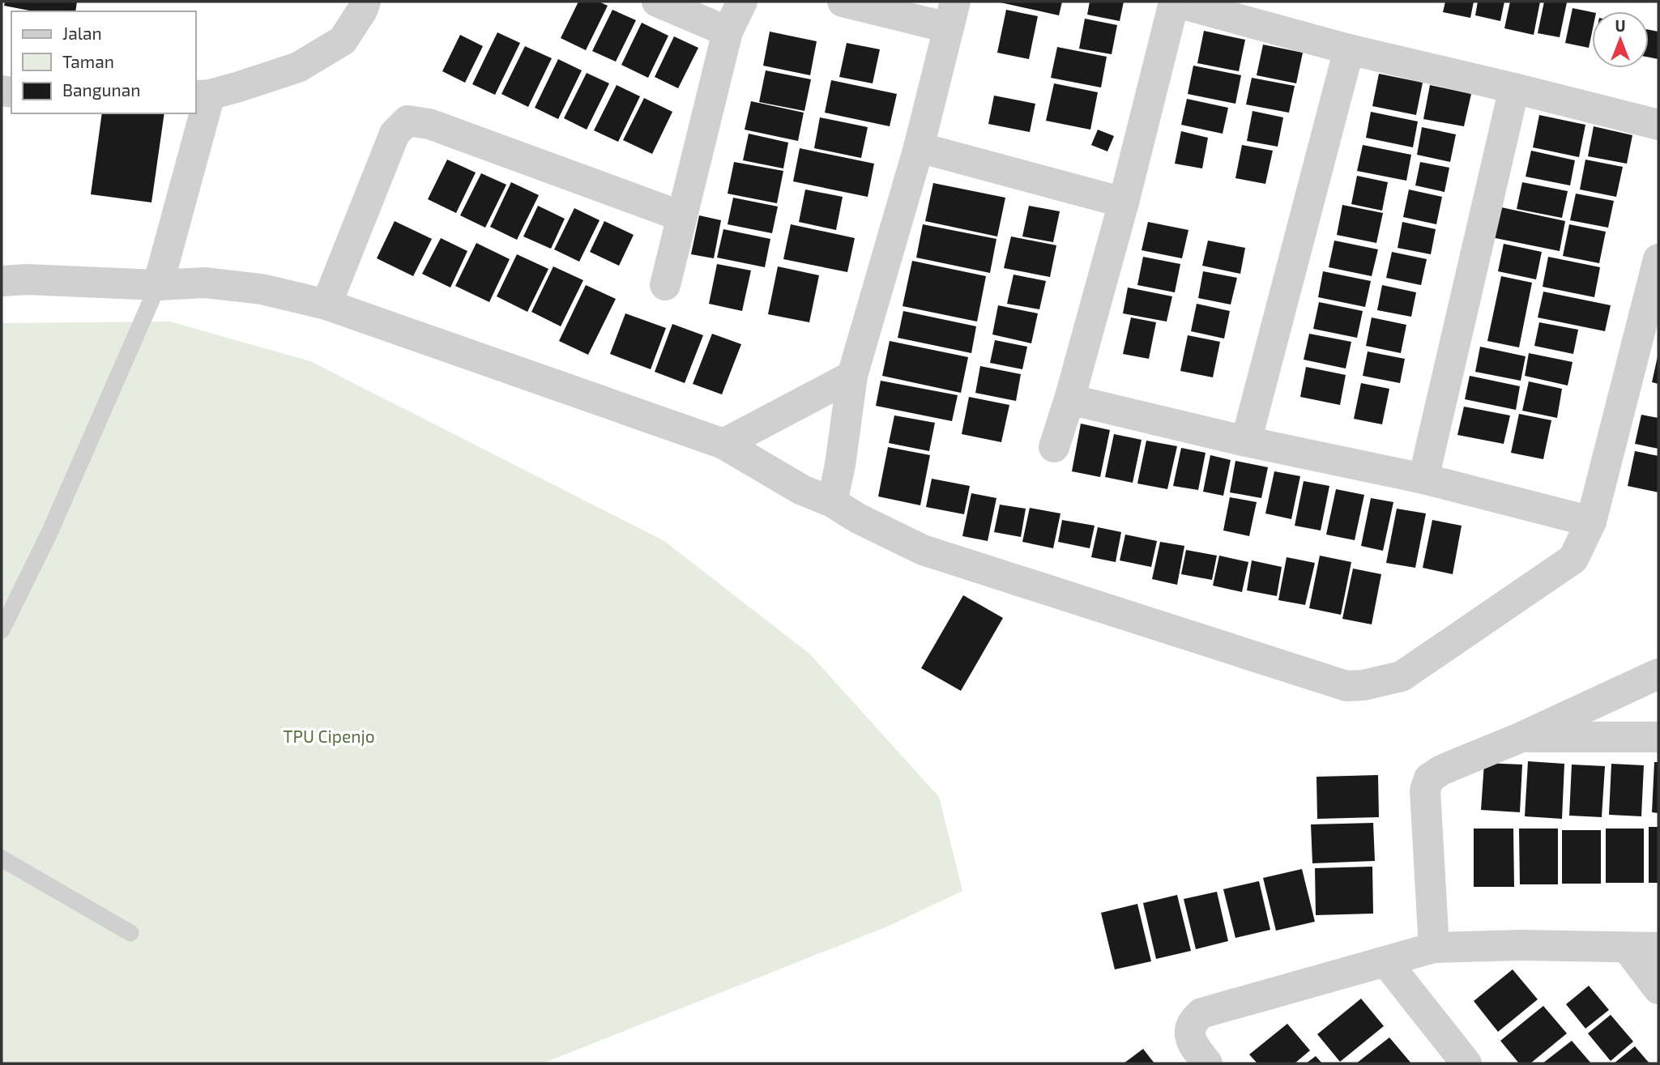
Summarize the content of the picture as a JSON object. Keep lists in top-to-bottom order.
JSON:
{
  "parks": ["TPU Cipenjo"],
  "legend": ["Jalan", "Taman", "Bangunan"],
  "north": "top"
}
